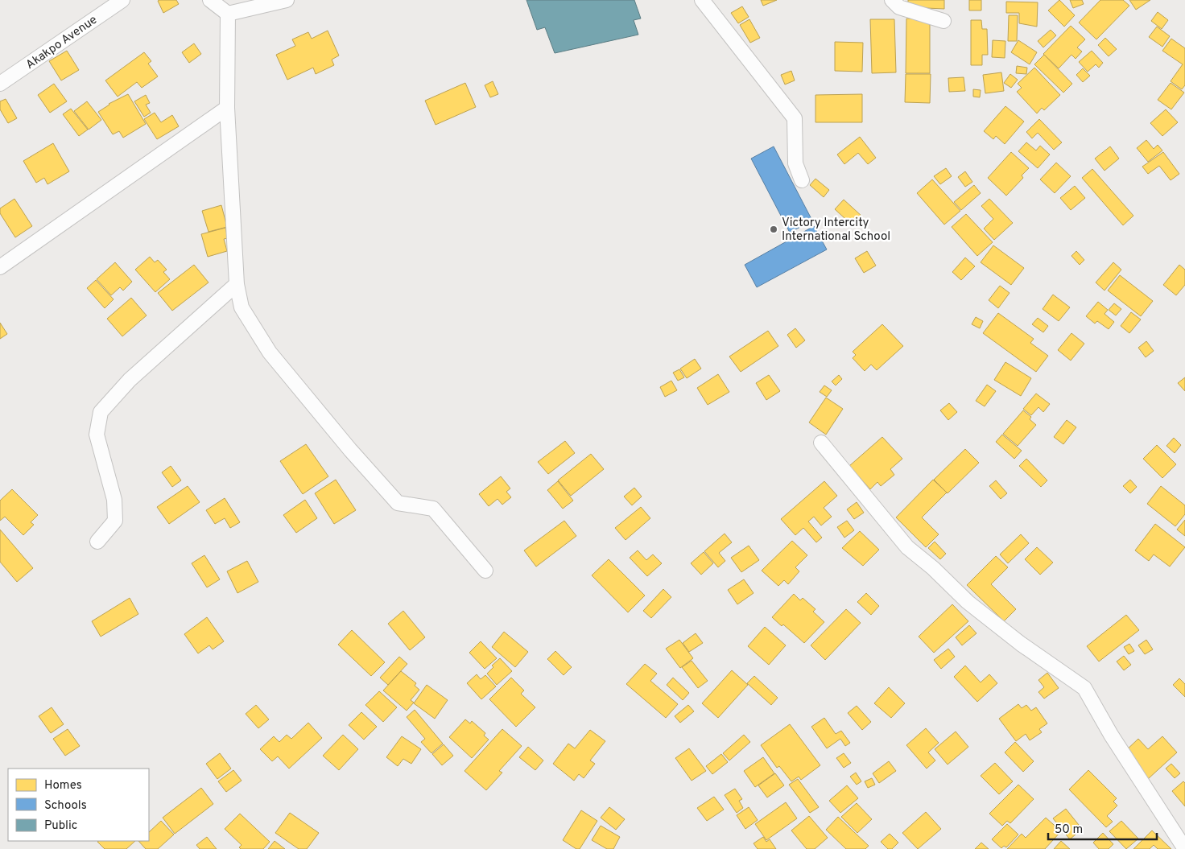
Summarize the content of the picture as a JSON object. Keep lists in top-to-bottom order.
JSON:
{
  "streets": {
    "street": ["Akakpo Avenue"]
  },
  "places": ["Victory Intercity International School"],
  "legend": ["Homes", "Schools", "Public"],
  "scale_bar": "50 m"
}
